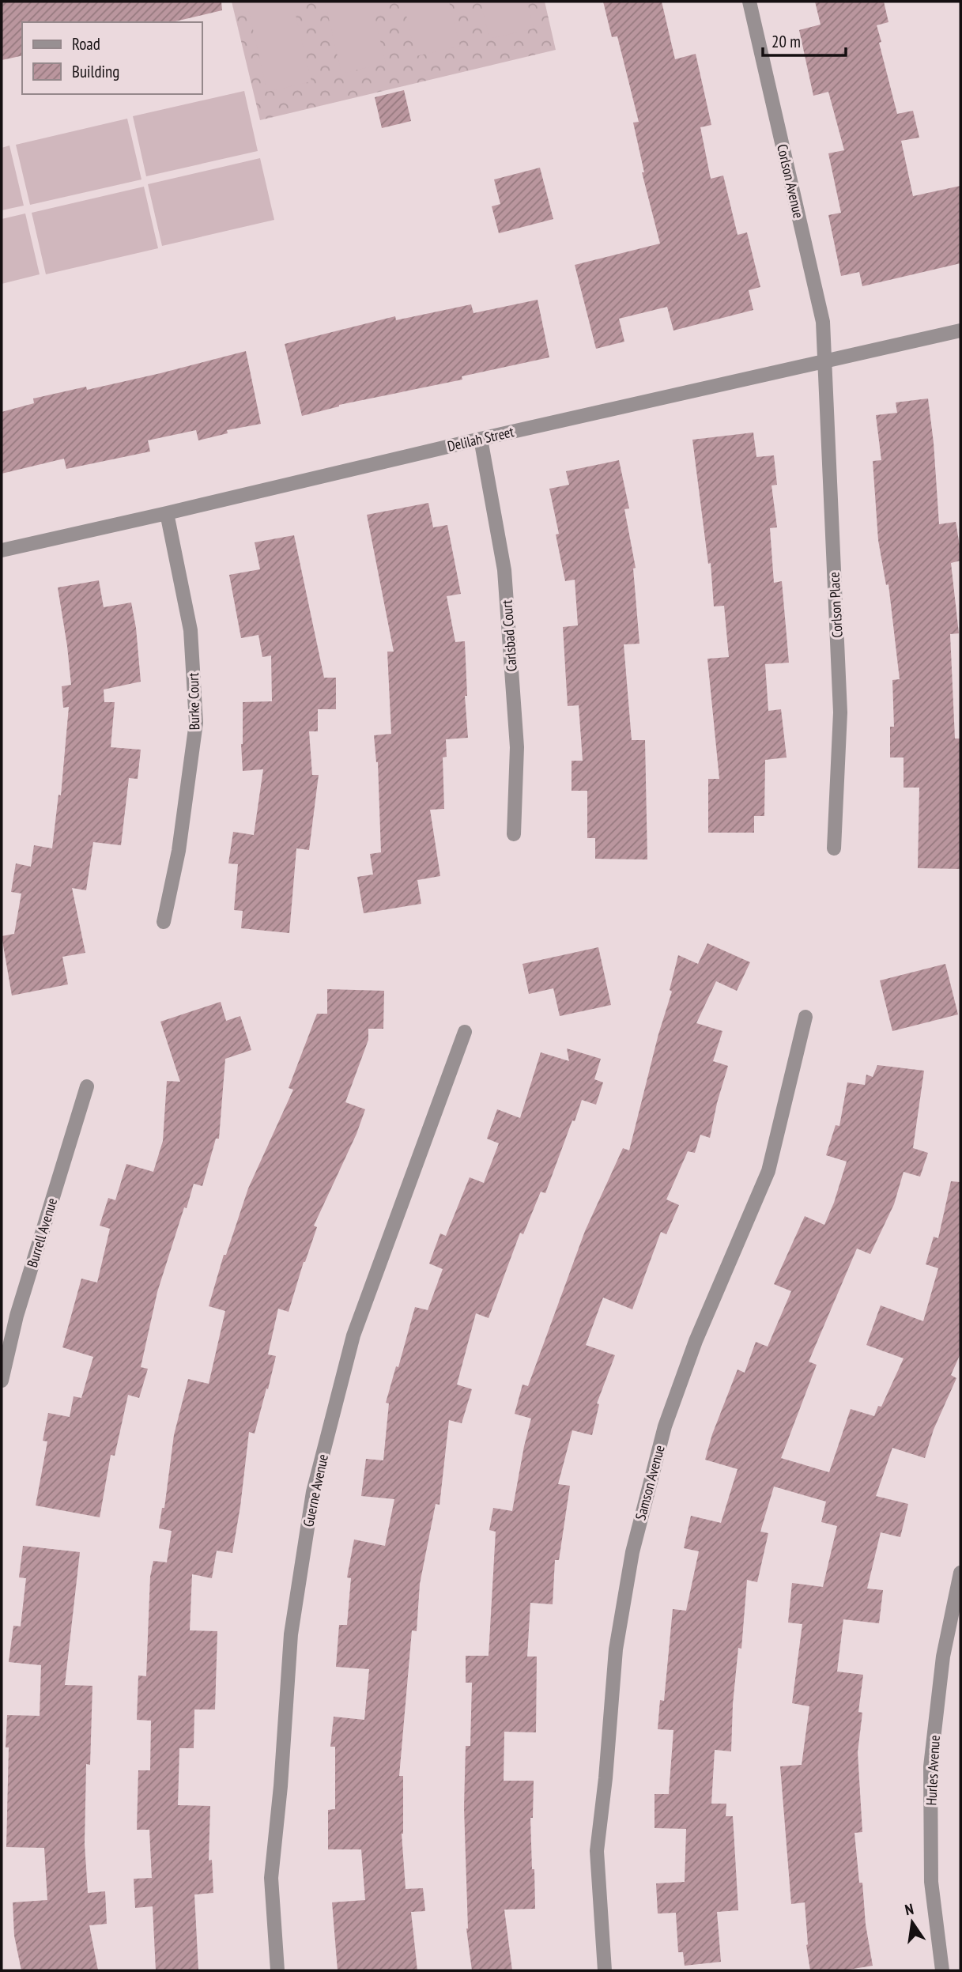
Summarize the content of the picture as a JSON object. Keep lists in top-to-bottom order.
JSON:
{
  "streets": {
    "street": [
      "Corlson Avenue",
      "Delilah Street",
      "Corlson Place",
      "Carlsbad Court",
      "Burke Court",
      "Burrell Avenue",
      "Samson Avenue",
      "Guerne Avenue",
      "Hurles Avenue"
    ]
  },
  "crossings": [
    ["Corlson Avenue", "Delilah Street"],
    ["Corlson Avenue", "Corlson Place"],
    ["Delilah Street", "Corlson Place"],
    ["Delilah Street", "Carlsbad Court"],
    ["Delilah Street", "Burke Court"]
  ],
  "legend": ["Road", "Building"],
  "scale_bar": "20 m",
  "north": "top"
}
